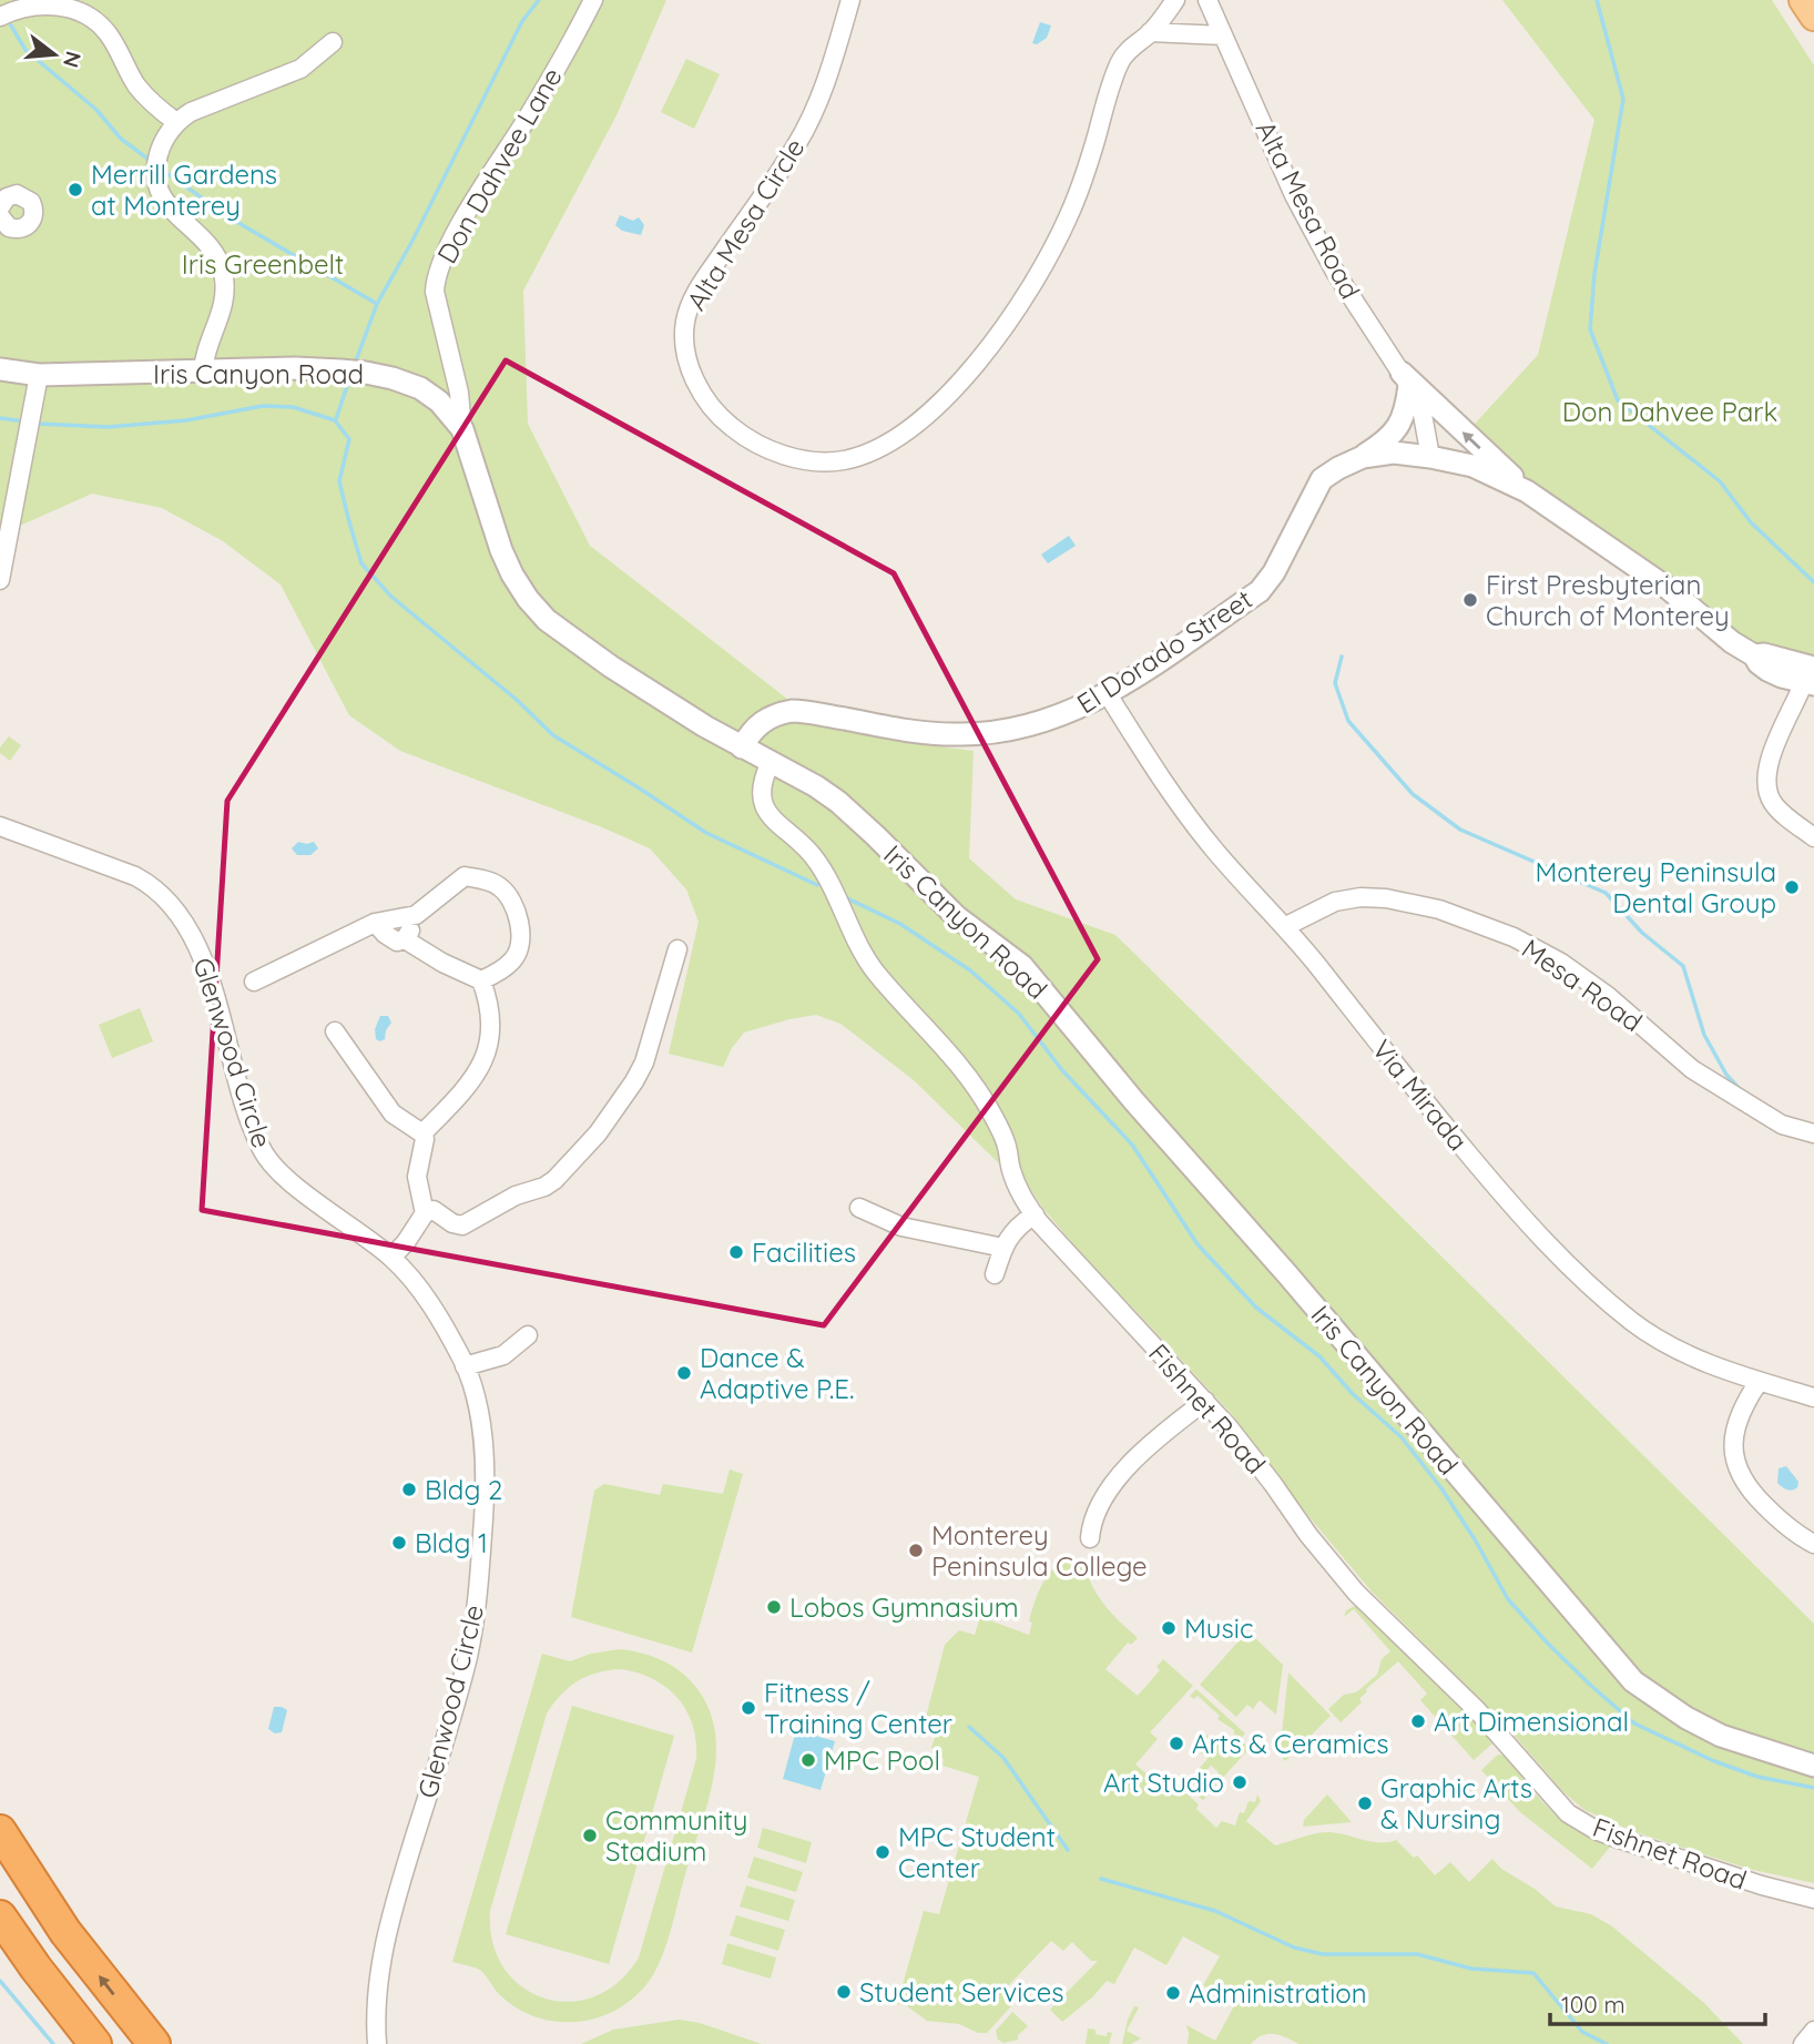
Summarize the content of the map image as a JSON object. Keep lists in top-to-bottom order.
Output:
{
  "streets": {
    "street": [
      "Don Dahvee Lane",
      "Alta Mesa Road",
      "Alta Mesa Circle",
      "Iris Canyon Road",
      "El Dorado Street",
      "Mesa Road",
      "Glenwood Circle",
      "Via Mirada",
      "Fishnet Road"
    ]
  },
  "crossings": [
    ["Don Dahvee Lane", "Iris Canyon Road"],
    ["Alta Mesa Road", "El Dorado Street"],
    ["Iris Canyon Road", "El Dorado Street"],
    ["Iris Canyon Road", "Fishnet Road"],
    ["El Dorado Street", "Via Mirada"],
    ["Mesa Road", "Via Mirada"]
  ],
  "parks": ["Iris Greenbelt", "Don Dahvee Park"],
  "places": [
    "Merrill Gardens at Monterey",
    "First Presbyterian Church of Monterey",
    "Monterey Peninsula Dental Group",
    "Facilities",
    "Dance & Adaptive P.E.",
    "Bldg 2",
    "Bldg 1",
    "Monterey Peninsula College",
    "Lobos Gymnasium",
    "Music",
    "Fitness / Training Center",
    "Art Dimensional",
    "Arts & Ceramics",
    "MPC Pool",
    "Art Studio",
    "Graphic Arts & Nursing",
    "Community Stadium",
    "MPC Student Center",
    "Student Services",
    "Administration"
  ],
  "scale_bar": "100 m",
  "north": "right"
}
